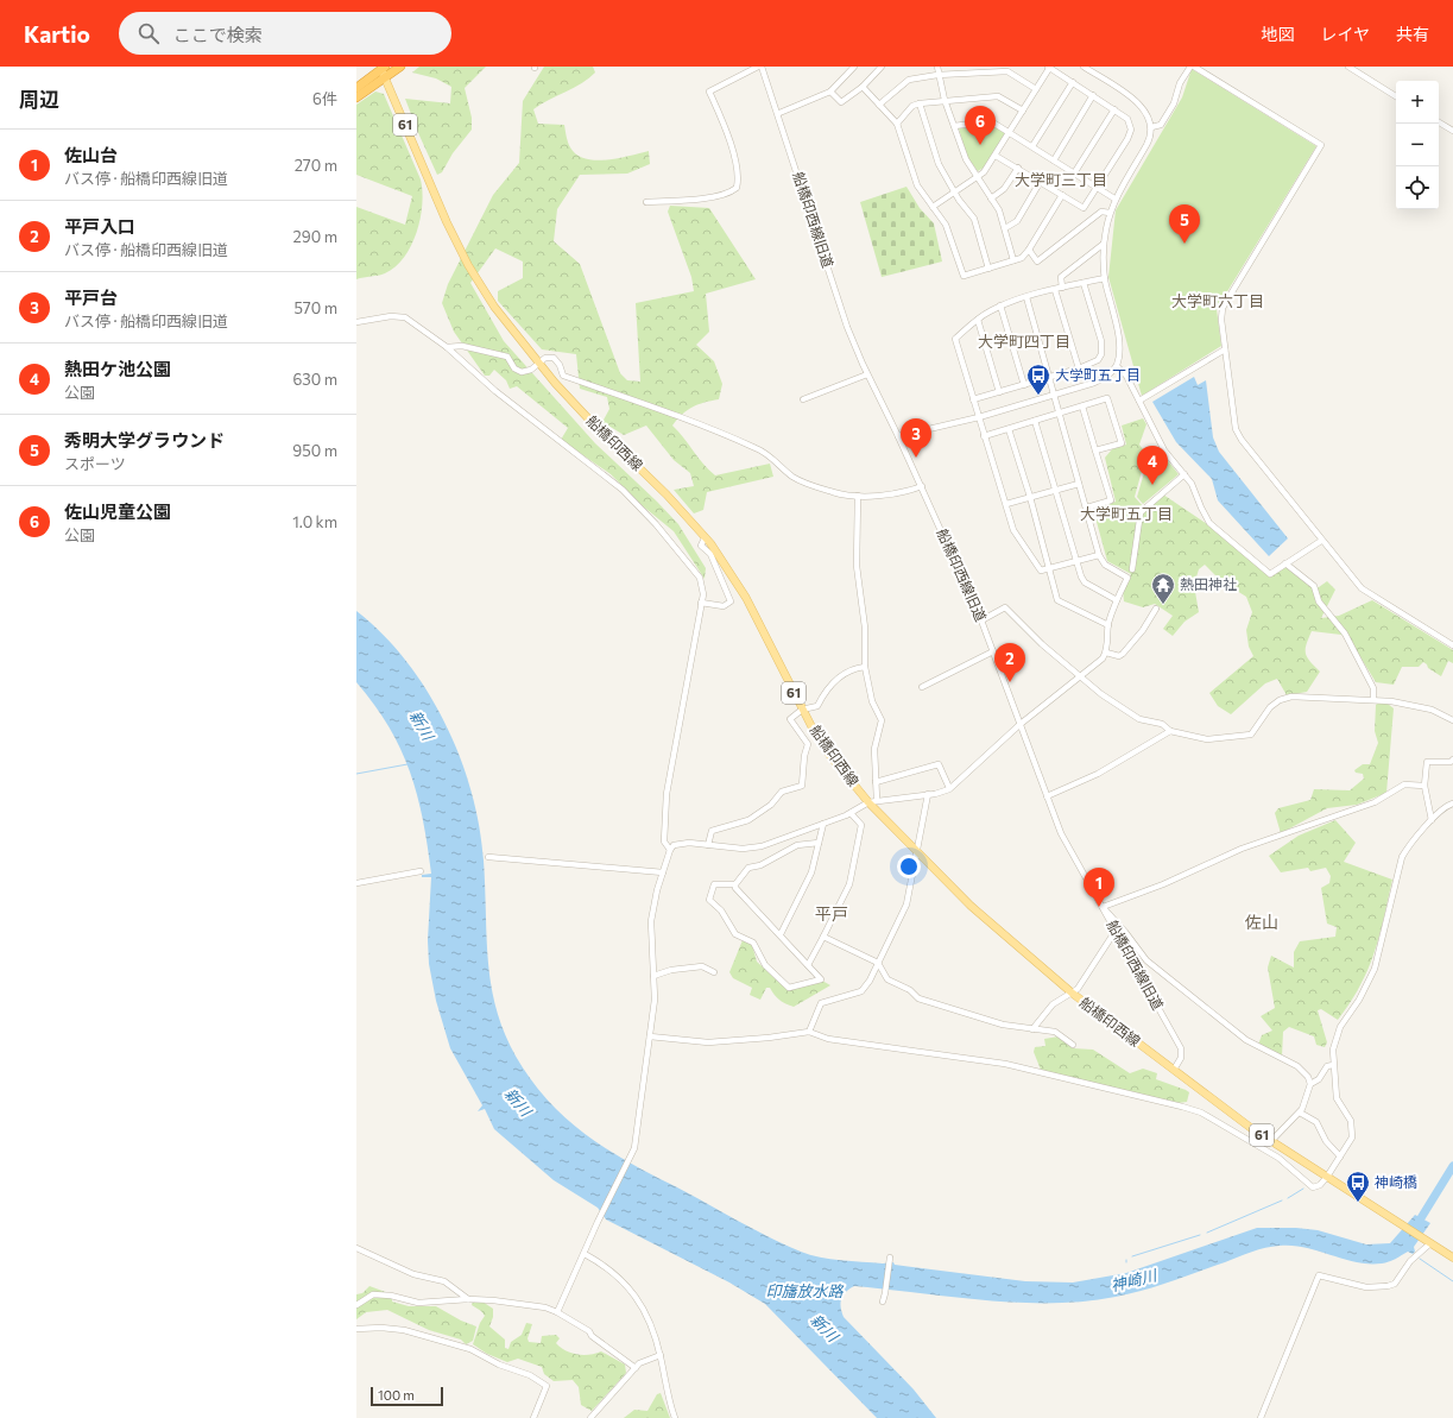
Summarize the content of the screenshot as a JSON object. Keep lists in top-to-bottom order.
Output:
{
  "streets": {
    "main road": ["61", "船橋印西線"],
    "street": ["船橋印西線旧道"]
  },
  "crossings": [
    ["船橋印西線旧道", "船橋印西線"]
  ],
  "districts": [
    "大学町三丁目",
    "大学町六丁目",
    "大学町四丁目",
    "大学町五丁目",
    "平戸",
    "佐山"
  ],
  "water": ["新川", "神崎川", "印旛放水路"],
  "places": {
    "bus stop": ["大学町五丁目", "神崎橋"],
    "temple": ["熱田神社"]
  },
  "scale_bar": "100 m",
  "page": {
    "header": "Kartio",
    "search": "ここで検索",
    "nav": ["地図", "レイヤ", "共有"],
    "heading": ["周辺", "6件"],
    "map_buttons": ["+", "−"],
    "pins": [
      "6",
      "5",
      "3",
      "4",
      "2",
      "1"
    ],
    "list": [
      {
        "mark": "1",
        "name": "佐山台",
        "note": "バス停 · 船橋印西線旧道",
        "value": "270 m"
      },
      {
        "mark": "2",
        "name": "平戸入口",
        "note": "バス停 · 船橋印西線旧道",
        "value": "290 m"
      },
      {
        "mark": "3",
        "name": "平戸台",
        "note": "バス停 · 船橋印西線旧道",
        "value": "570 m"
      },
      {
        "mark": "4",
        "name": "熱田ケ池公園",
        "note": "公園",
        "value": "630 m"
      },
      {
        "mark": "5",
        "name": "秀明大学グラウンド",
        "note": "スポーツ",
        "value": "950 m"
      },
      {
        "mark": "6",
        "name": "佐山児童公園",
        "note": "公園",
        "value": "1.0 km"
      }
    ],
    "scale": "100 m"
  }
}
